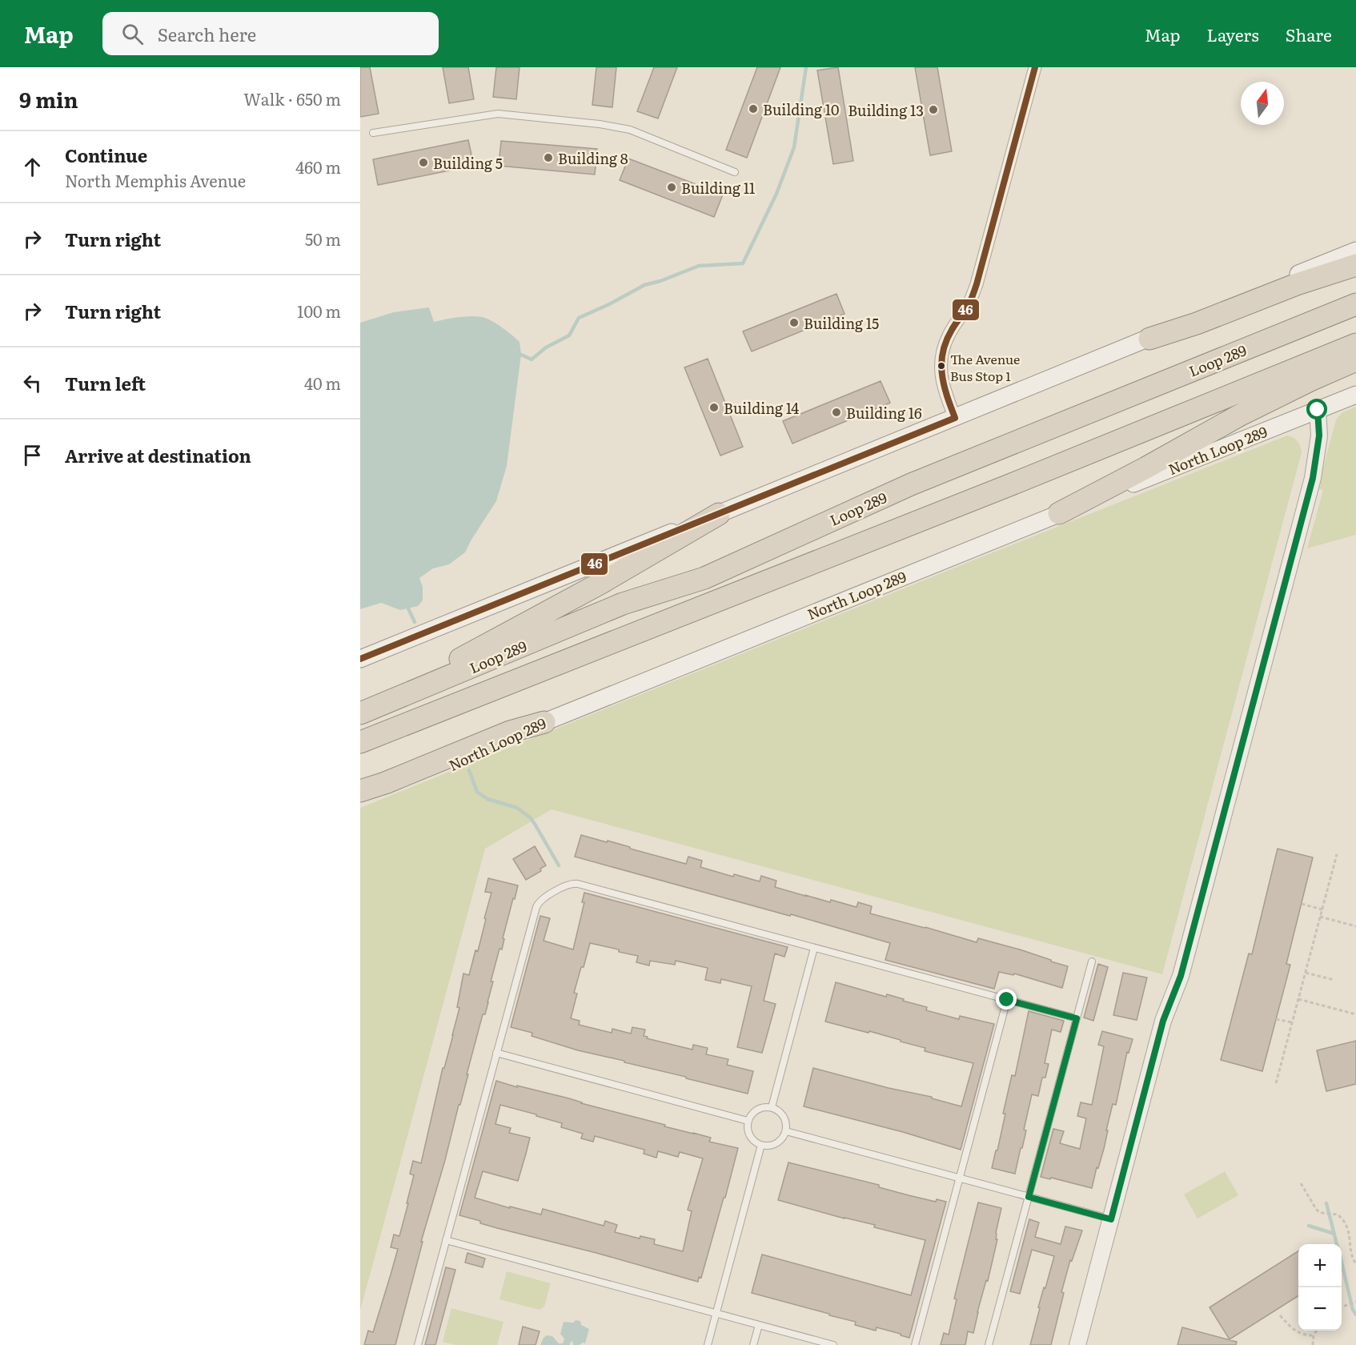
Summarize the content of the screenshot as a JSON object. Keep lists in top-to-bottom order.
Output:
{
  "streets": {
    "highway": ["Loop 289"],
    "main road": ["North Loop 289"]
  },
  "places": [
    "Building 10",
    "Building 13",
    "Building 8",
    "Building 5",
    "Building 11",
    "Building 15",
    "The Avenue Bus Stop 1",
    "Building 14",
    "Building 16"
  ],
  "lines": ["transit line 46"],
  "north": "top",
  "page": {
    "header": "Map",
    "search": "Search here",
    "nav": ["Map", "Layers", "Share"],
    "heading": ["9 min", "Walk · 650 m"],
    "list": [
      ["Continue", "North Memphis Avenue", "460 m"],
      ["Turn right", "50 m"],
      ["Turn right", "100 m"],
      ["Turn left", "40 m"],
      "Arrive at destination"
    ],
    "map_buttons": ["+", "−"]
  }
}
